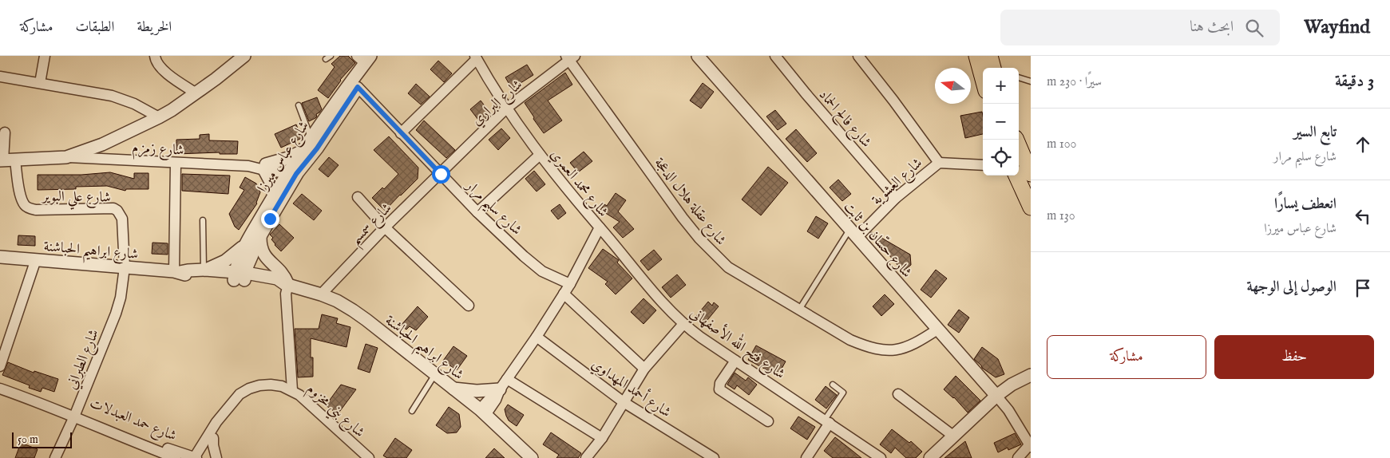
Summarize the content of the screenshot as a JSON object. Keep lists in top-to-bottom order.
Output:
{
  "streets": {
    "street": [
      "شارع البراري",
      "شارع فالح الحماد",
      "شارع زمزم",
      "شارع عباس ميرزا",
      "شارع العشوية",
      "شارع محمد العمري",
      "شارع علي البوير",
      "شارع عقلة هلال الدعجة",
      "شارع سليم مرار",
      "شارع سمسم",
      "شارع حسّان بن ثابت",
      "شارع ابراهيم الحباشنة",
      "شارع فتح الله الأصفهاني",
      "شارع الطبراني",
      "شارع أحمد المهداوي",
      "شارع بني مخزوم",
      "شارع حمد العبدلات"
    ]
  },
  "crossings": [
    ["شارع البراري", "شارع محمد العمري"],
    ["شارع البراري", "شارع عقلة هلال الدعجة"],
    ["شارع البراري", "شارع سليم مرار"],
    ["شارع البراري", "شارع سمسم"],
    ["شارع فالح الحماد", "شارع العشوية"],
    ["شارع زمزم", "شارع عباس ميرزا"],
    ["شارع عباس ميرزا", "شارع سليم مرار"],
    ["شارع عباس ميرزا", "شارع ابراهيم الحباشنة"],
    ["شارع العشوية", "شارع حسّان بن ثابت"],
    ["شارع محمد العمري", "شارع سليم مرار"],
    ["شارع محمد العمري", "شارع ابراهيم الحباشنة"],
    ["شارع محمد العمري", "شارع فتح الله الأصفهاني"],
    ["شارع محمد العمري", "شارع أحمد المهداوي"],
    ["شارع علي البوير", "شارع ابراهيم الحباشنة"],
    ["شارع علي البوير", "شارع الطبراني"],
    ["شارع عقلة هلال الدعجة", "شارع حسّان بن ثابت"],
    ["شارع سليم مرار", "شارع سمسم"],
    ["شارع سمسم", "شارع ابراهيم الحباشنة"],
    ["شارع ابراهيم الحباشنة", "شارع الطبراني"],
    ["شارع الطبراني", "شارع حمد العبدلات"],
    ["شارع بني مخزوم", "شارع حمد العبدلات"]
  ],
  "scale_bar": "50 m",
  "north": "left",
  "page": {
    "header": "Wayfind",
    "search": "ابحث هنا",
    "nav": ["الخريطة", "الطبقات", "مشاركة"],
    "heading": ["3 دقيقة", "سيرًا · 230 m"],
    "map_buttons": ["+", "−"],
    "list": [
      ["تابع السير", "شارع سليم مرار", "100 m"],
      ["انعطف يسارًا", "شارع عباس ميرزا", "130 m"],
      "الوصول إلى الوجهة"
    ],
    "buttons": ["حفظ", "مشاركة"],
    "scale": "50 m"
  }
}
